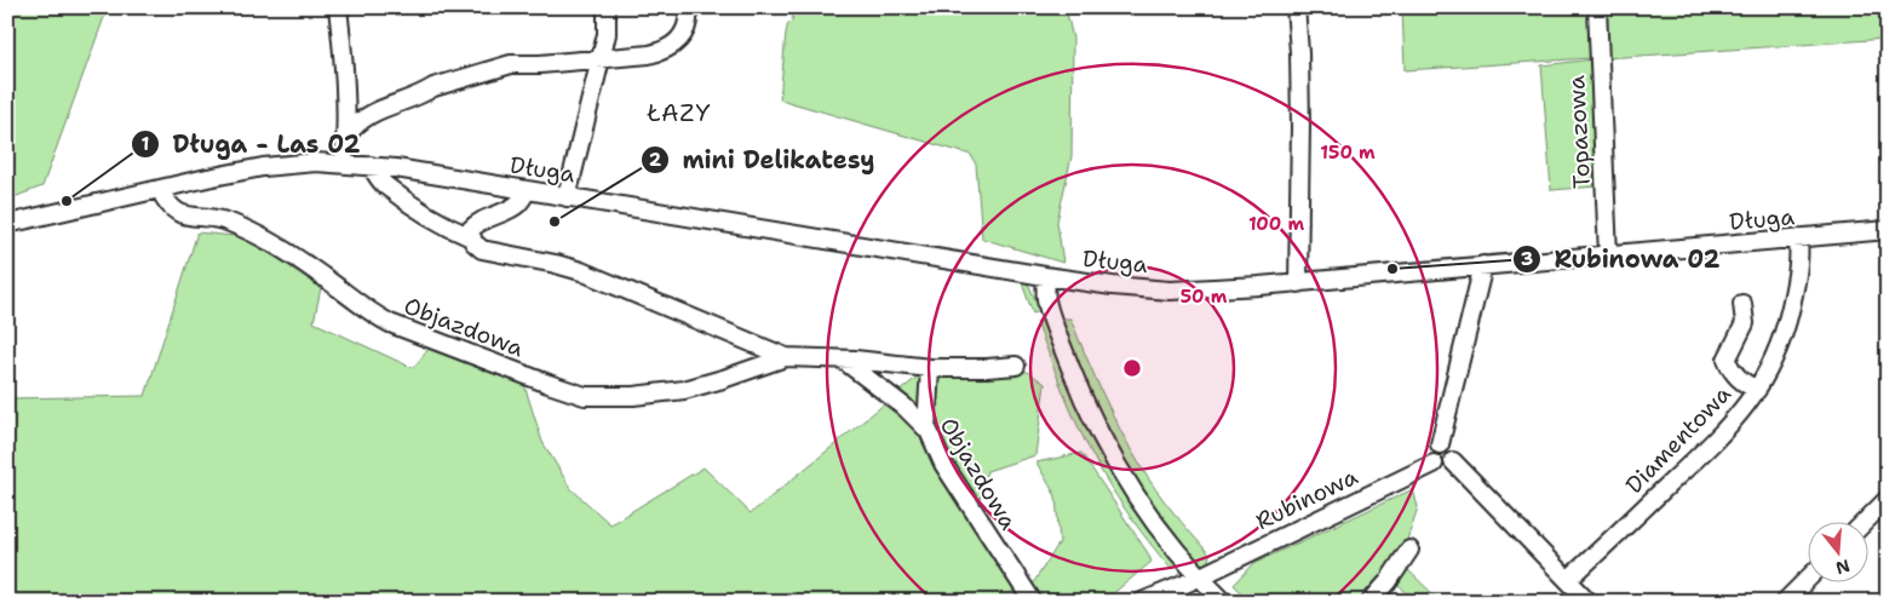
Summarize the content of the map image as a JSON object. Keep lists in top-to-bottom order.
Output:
{
  "streets": {
    "street": [
      "Topazowa",
      "Długa",
      "Objazdowa",
      "Diamentowa",
      "Rubinowa"
    ]
  },
  "crossings": [
    ["Topazowa", "Długa"],
    ["Długa", "Objazdowa"],
    ["Długa", "Diamentowa"]
  ],
  "districts": ["ŁAZY"],
  "places": ["Długa - Las 02", "mini Delikatesy", "Rubinowa 02"],
  "north": "bottom",
  "rings": ["150 m", "100 m", "50 m"]
}
